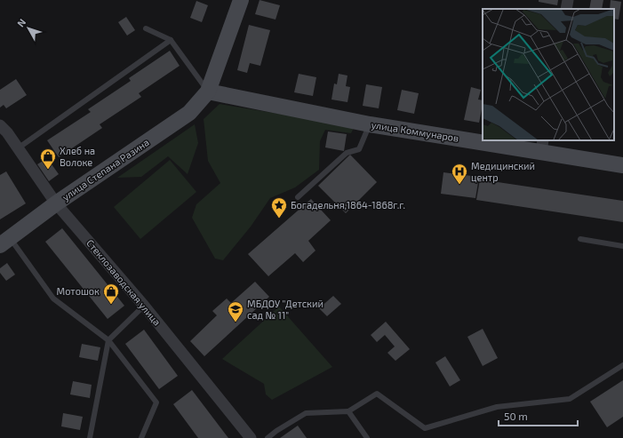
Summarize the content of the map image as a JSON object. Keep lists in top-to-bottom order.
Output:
{
  "streets": {
    "street": ["улица Коммунаров", "улица Степана Разина", "Стеклозаводская улица"]
  },
  "crossings": [
    ["улица Коммунаров", "улица Степана Разина"],
    ["улица Степана Разина", "Стеклозаводская улица"]
  ],
  "places": {
    "shop": ["Хлеб на Волоке", "Мотошок"],
    "hospital": ["Медицинский центр"],
    "place": ["Богадельня,1864-1868г.г."],
    "school or university": ["МБДОУ \"Детский сад № 11\""]
  },
  "scale_bar": "50 m",
  "north": "top left"
}
